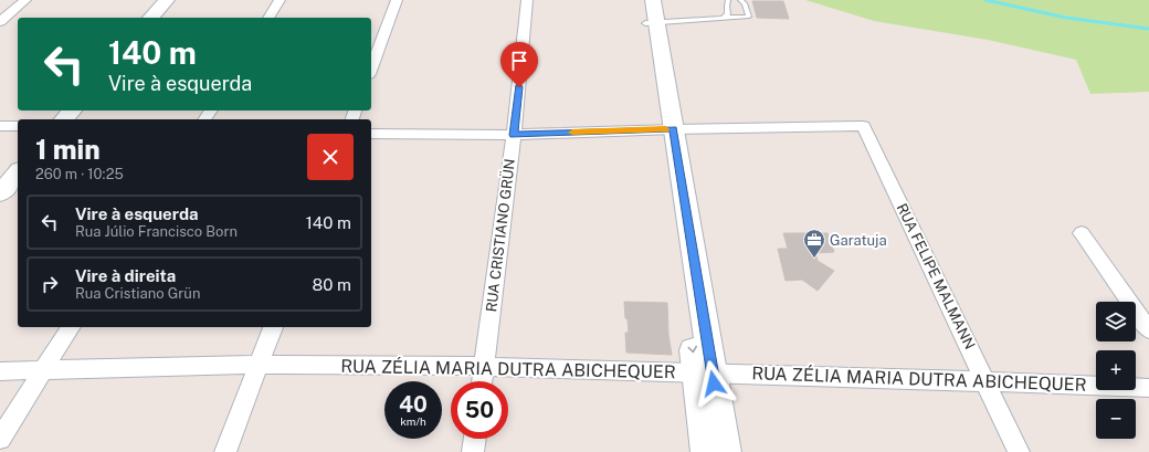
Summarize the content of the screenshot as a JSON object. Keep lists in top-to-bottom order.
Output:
{
  "streets": {
    "street": ["RUA CRISTIANO GRÜN", "RUA FELIPE MALMANN", "RUA ZÉLIA MARIA DUTRA ABICHEQUER"]
  },
  "crossings": [
    ["RUA CRISTIANO GRÜN", "RUA ZÉLIA MARIA DUTRA ABICHEQUER"],
    ["RUA FELIPE MALMANN", "RUA ZÉLIA MARIA DUTRA ABICHEQUER"]
  ],
  "places": {
    "office": ["Garatuja"]
  },
  "page": {
    "turn": ["140 m", "Vire à esquerda"],
    "heading": ["1 min", "260 m · 10:25"],
    "list": [
      {
        "name": "Vire à esquerda",
        "note": "Rua Júlio Francisco Born",
        "value": "140 m"
      },
      {
        "name": "Vire à direita",
        "note": "Rua Cristiano Grün",
        "value": "80 m"
      }
    ],
    "map_buttons": ["+", "−"],
    "speed": "40 km/h",
    "limit": "50"
  }
}
